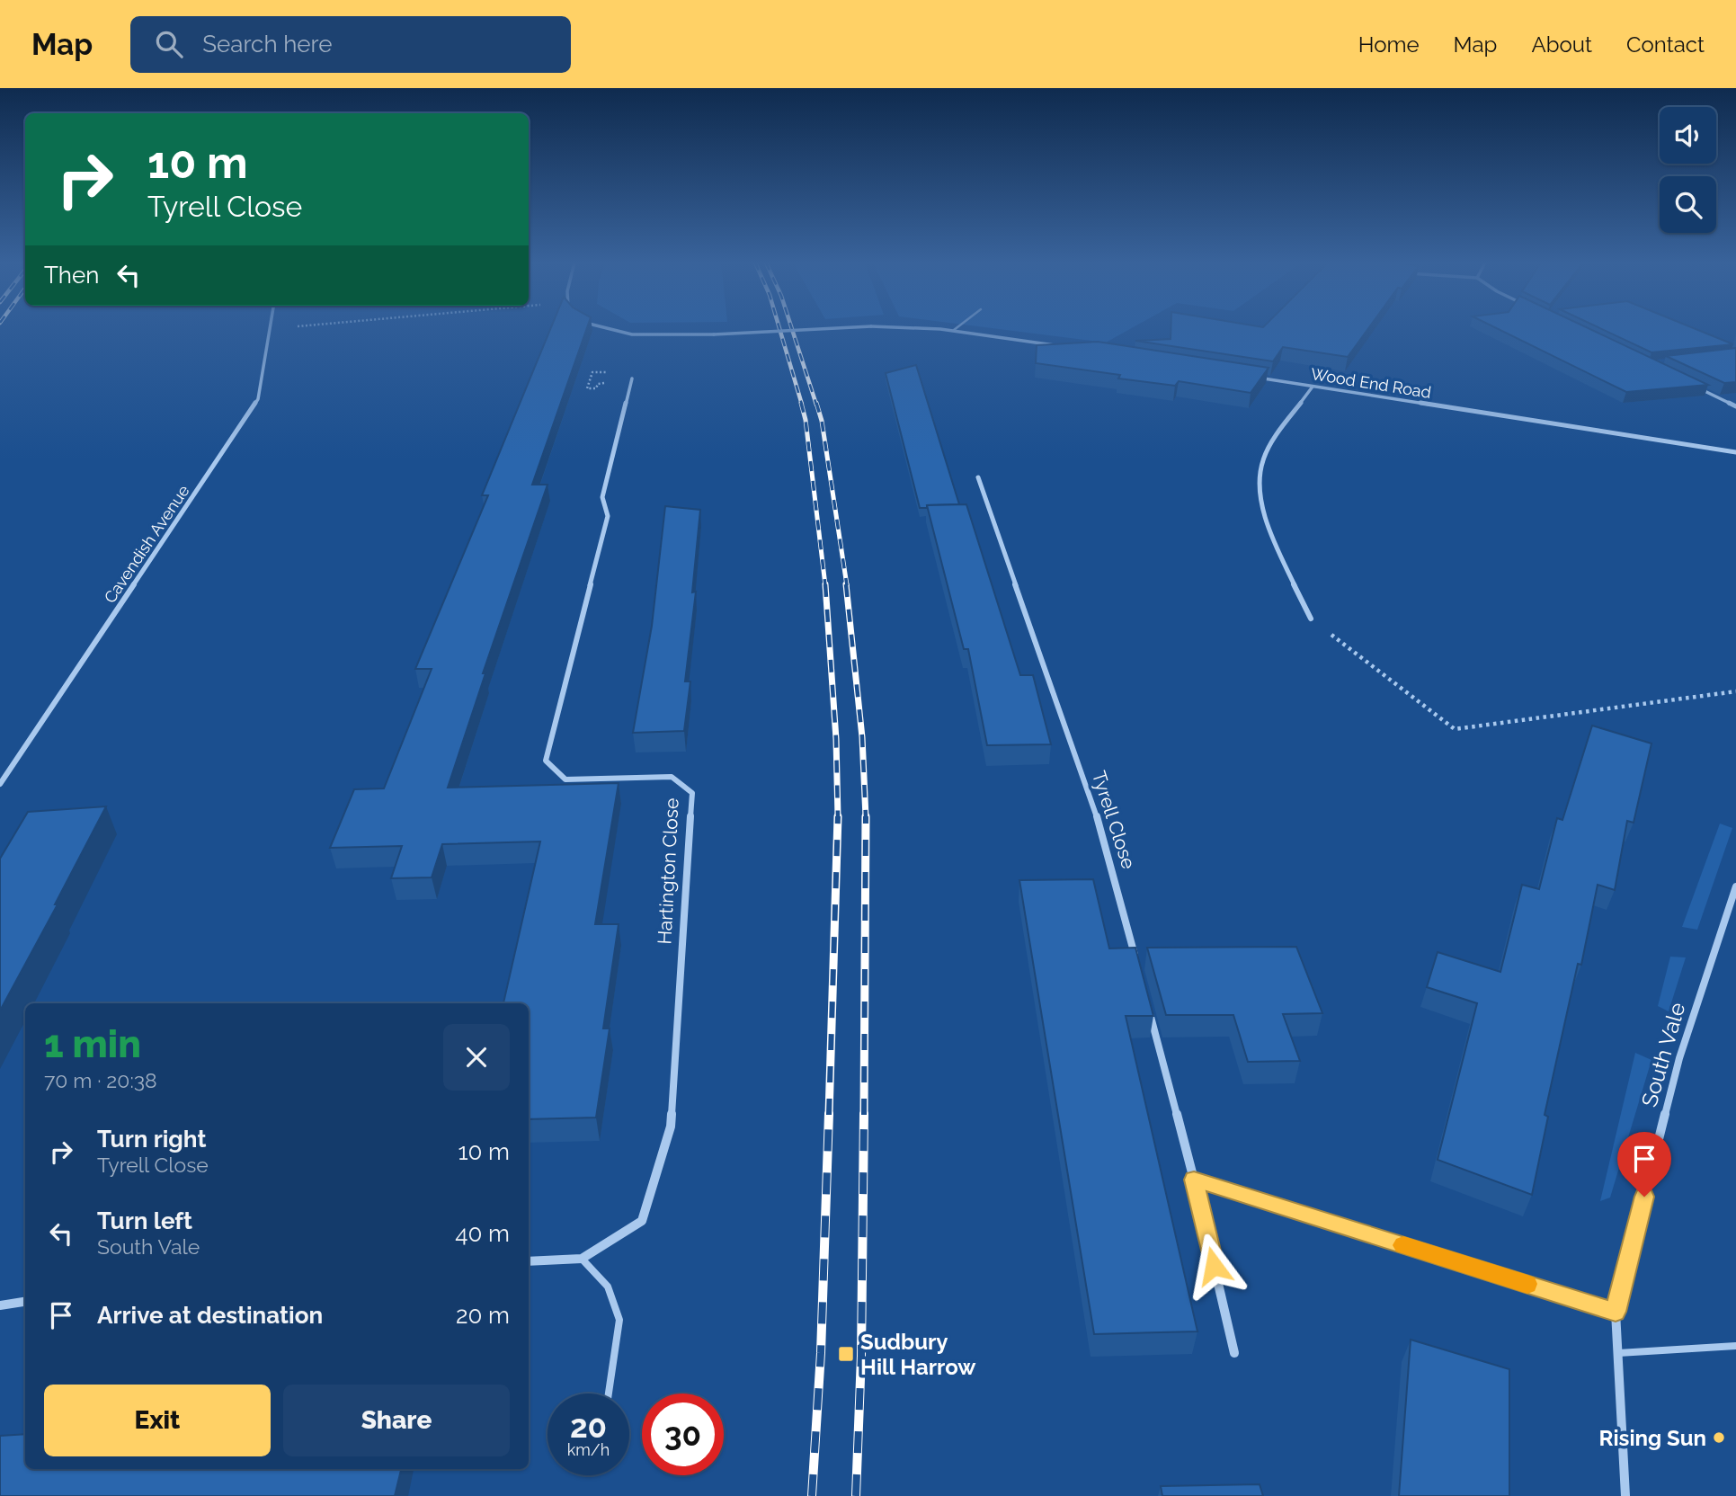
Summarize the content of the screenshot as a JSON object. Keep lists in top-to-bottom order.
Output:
{
  "streets": {
    "street": [
      "Wood End Road",
      "Cavendish Avenue",
      "Tyrell Close",
      "Hartington Close",
      "South Vale"
    ]
  },
  "places": {
    "transit": ["Sudbury Hill Harrow"],
    "other": ["Rising Sun"]
  },
  "page": {
    "header": "Map",
    "search": "Search here",
    "nav": [
      "Home",
      "Map",
      "About",
      "Contact"
    ],
    "turn": ["10 m", "Tyrell Close"],
    "then": "Then",
    "heading": ["1 min", "70 m · 20:38"],
    "list": [
      {
        "name": "Turn right",
        "note": "Tyrell Close",
        "value": "10 m"
      },
      {
        "name": "Turn left",
        "note": "South Vale",
        "value": "40 m"
      },
      {
        "name": "Arrive at destination",
        "value": "20 m"
      }
    ],
    "buttons": ["Exit", "Share"],
    "speed": "20 km/h",
    "limit": "30"
  }
}
